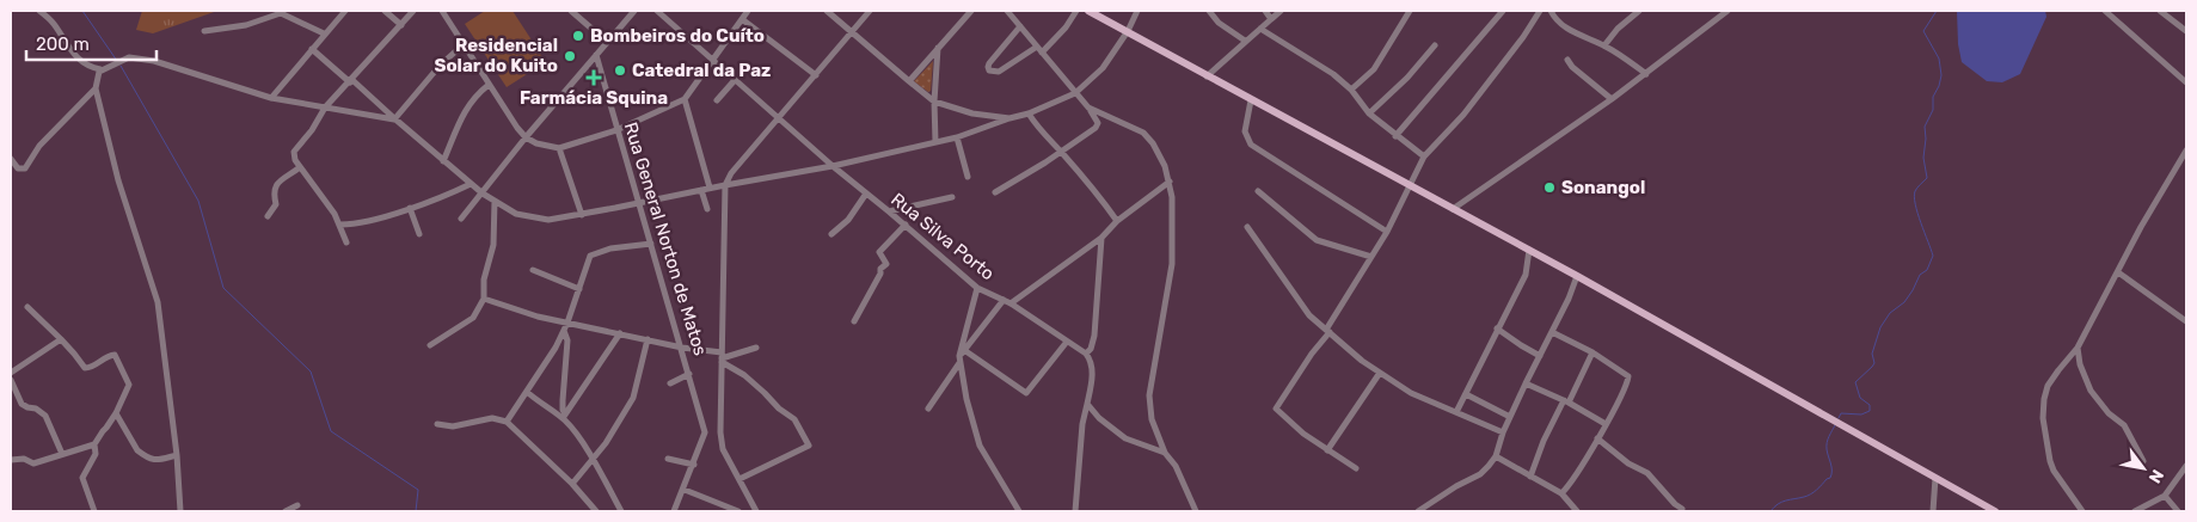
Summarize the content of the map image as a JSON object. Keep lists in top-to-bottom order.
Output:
{
  "streets": {
    "street": ["Rua Silva Porto", "Rua General Norton de Matos"]
  },
  "places": {
    "other": [
      "Bombeiros do Cuíto",
      "Residencial Solar do Kuito",
      "Catedral da Paz",
      "Sonangol"
    ],
    "health": ["Farmácia Squina"]
  },
  "scale_bar": "200 m",
  "north": "bottom right"
}
